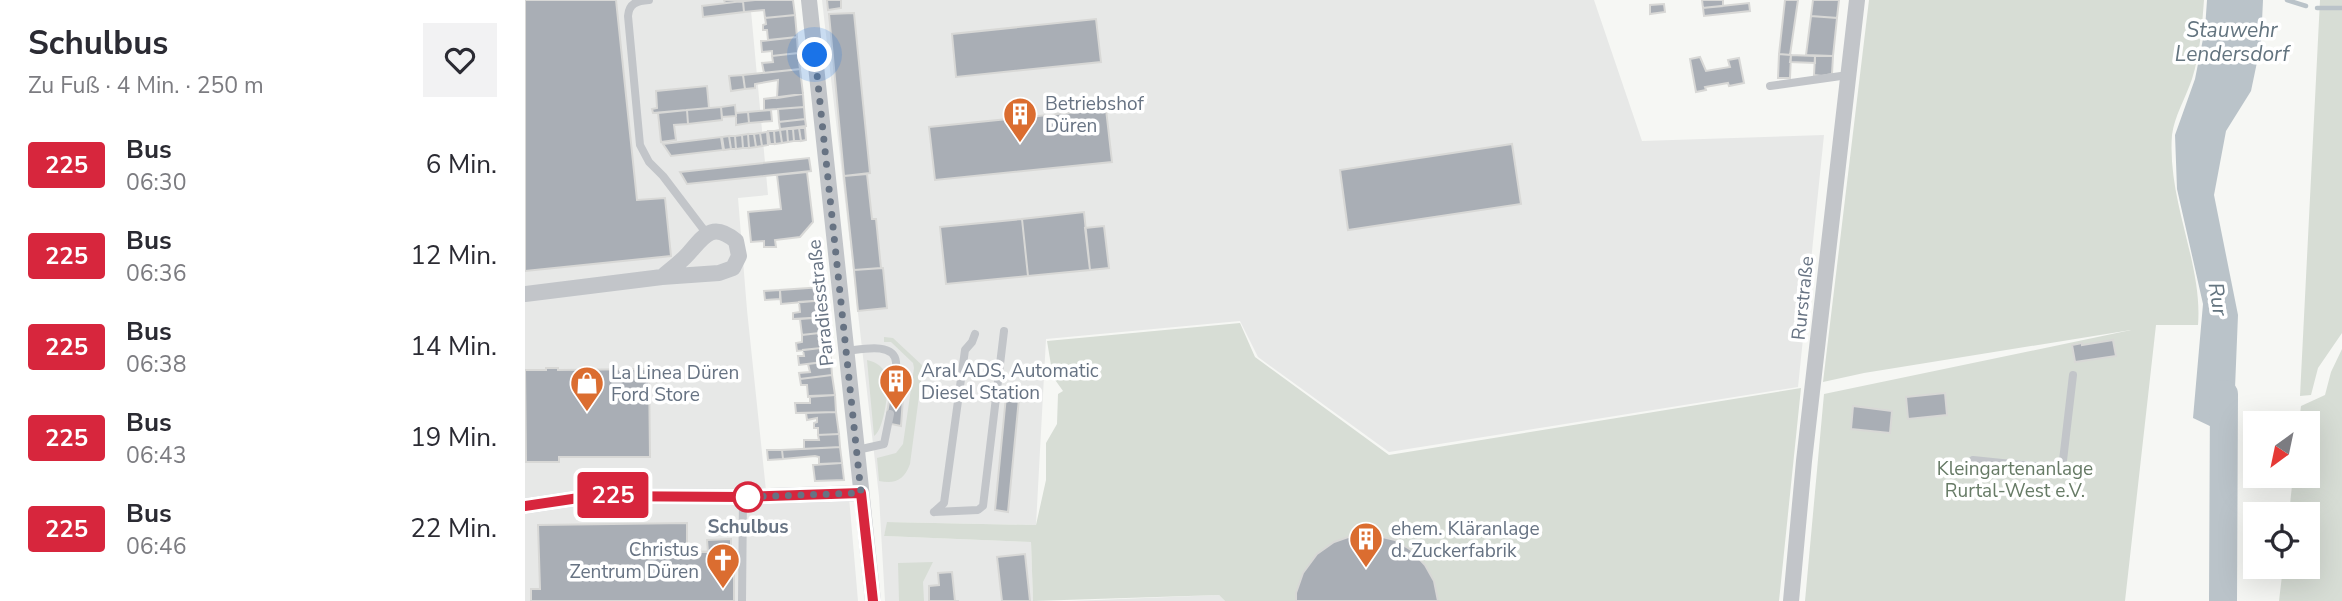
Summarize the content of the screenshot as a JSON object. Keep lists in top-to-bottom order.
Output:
{
  "streets": {
    "street": ["Rurstraße", "Paradiesstraße"]
  },
  "water": ["Stauwehr Lendersdorf", "Rur"],
  "parks": ["Kleingartenanlage Rurtal-West e.V."],
  "places": {
    "building": ["Betriebshof Düren", "Aral ADS, Automatic Diesel Station", "ehem. Kläranlage d. Zuckerfabrik"],
    "shop": ["La Linea Düren Ford Store"],
    "other": ["Schulbus"],
    "church": ["Christus Zentrum Düren"]
  },
  "lines": ["bus line 225"],
  "north": "bottom left",
  "page": {
    "heading": ["Schulbus", "Zu Fuß · 4 Min. · 250 m"],
    "on_map": "225",
    "list": [
      {
        "mark": "225",
        "name": "Bus",
        "note": "06:30",
        "value": "6 Min."
      },
      {
        "mark": "225",
        "name": "Bus",
        "note": "06:36",
        "value": "12 Min."
      },
      {
        "mark": "225",
        "name": "Bus",
        "note": "06:38",
        "value": "14 Min."
      },
      {
        "mark": "225",
        "name": "Bus",
        "note": "06:43",
        "value": "19 Min."
      },
      {
        "mark": "225",
        "name": "Bus",
        "note": "06:46",
        "value": "22 Min."
      }
    ]
  }
}
